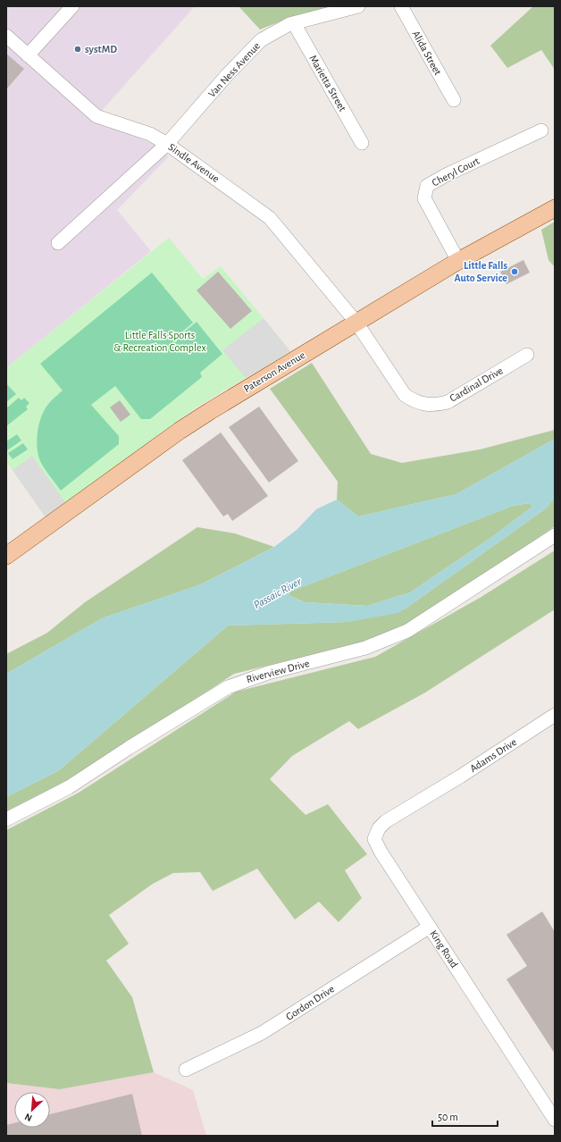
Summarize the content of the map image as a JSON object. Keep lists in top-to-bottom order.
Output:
{
  "streets": {
    "main road": ["Paterson Avenue"],
    "street": [
      "Alida Street",
      "Van Ness Avenue",
      "Marietta Street",
      "Sindle Avenue",
      "Cheryl Court",
      "Cardinal Drive",
      "Riverview Drive",
      "Adams Drive",
      "King Road",
      "Gordon Drive"
    ]
  },
  "crossings": [
    ["Van Ness Avenue", "Marietta Street"],
    ["Van Ness Avenue", "Sindle Avenue"],
    ["Sindle Avenue", "Paterson Avenue"],
    ["Sindle Avenue", "Cardinal Drive"],
    ["Cheryl Court", "Paterson Avenue"],
    ["Paterson Avenue", "Cardinal Drive"],
    ["Adams Drive", "King Road"],
    ["King Road", "Gordon Drive"]
  ],
  "water": ["Passaic River"],
  "parks": ["Little Falls Sports & Recreation Complex"],
  "places": ["systMD", "Little Falls Auto Service"],
  "scale_bar": "50 m",
  "north": "bottom left"
}
